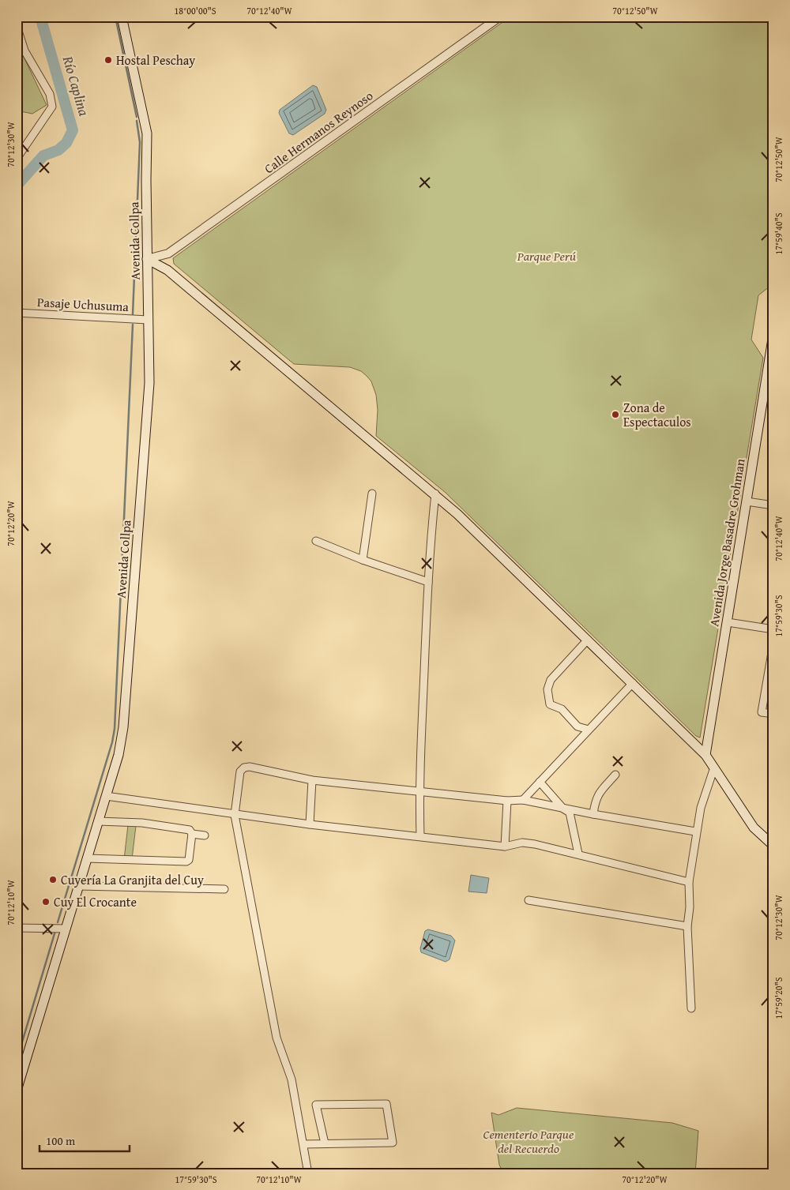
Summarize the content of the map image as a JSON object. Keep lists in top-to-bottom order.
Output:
{
  "streets": {
    "main road": ["Avenida Collpa", "Avenida Jorge Basadre Grohman"],
    "street": ["Calle Hermanos Reynoso", "Pasaje Uchusuma"]
  },
  "crossings": [
    ["Calle Hermanos Reynoso", "Avenida Collpa"],
    ["Avenida Collpa", "Pasaje Uchusuma"]
  ],
  "water": ["Río Caplina"],
  "parks": ["Parque Perú", "Cementerio Parque del Recuerdo"],
  "places": [
    "Hostal Peschay",
    "Zona de Espectaculos",
    "Cuyería La Granjita del Cuy",
    "Cuy El Crocante"
  ],
  "scale_bar": "100 m",
  "coordinates": [
    "18°00'00\"S",
    "70°12'40\"W",
    "70°12'50\"W",
    "70°12'30\"W",
    "17°59'40\"S",
    "70°12'20\"W",
    "17°59'30\"S",
    "70°12'10\"W",
    "17°59'20\"S"
  ]
}
